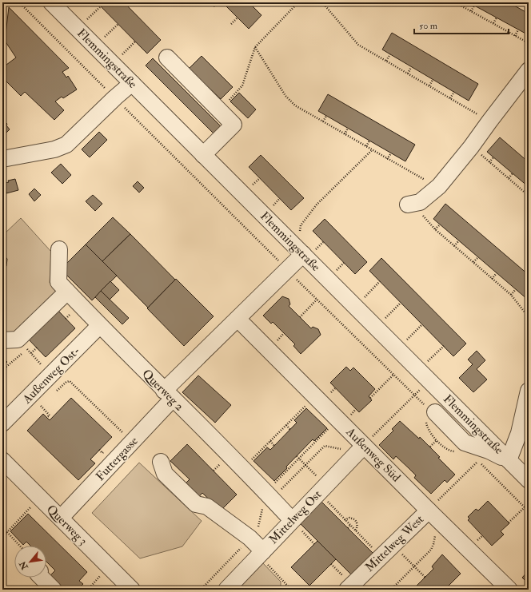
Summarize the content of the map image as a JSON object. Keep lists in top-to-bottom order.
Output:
{
  "streets": {
    "street": [
      "Flemmingstraße",
      "Außenweg Ost-",
      "Querweg 2",
      "Außenweg Süd",
      "Futtergasse",
      "Mittelweg Ost",
      "Querweg 3",
      "Mittelweg West"
    ]
  },
  "crossings": [
    ["Flemmingstraße", "Futtergasse"],
    ["Außenweg Ost-", "Querweg 2"],
    ["Querweg 2", "Futtergasse"],
    ["Querweg 2", "Mittelweg Ost"],
    ["Außenweg Süd", "Futtergasse"],
    ["Außenweg Süd", "Mittelweg Ost"],
    ["Außenweg Süd", "Mittelweg West"],
    ["Futtergasse", "Querweg 3"]
  ],
  "scale_bar": "50 m",
  "north": "bottom left"
}
